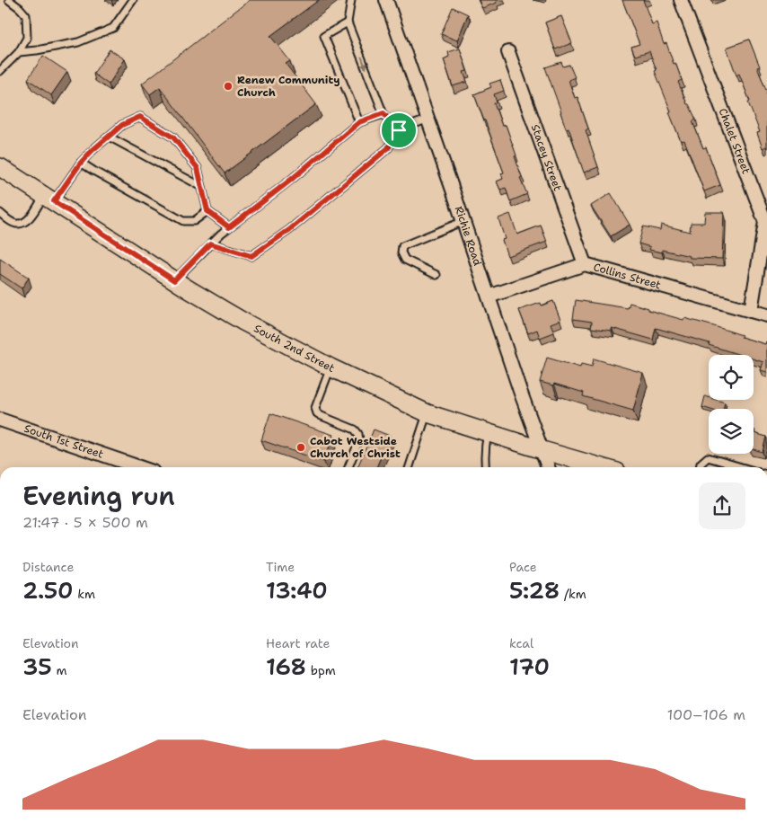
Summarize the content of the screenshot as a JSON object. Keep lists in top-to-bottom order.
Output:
{
  "streets": {
    "main road": ["South 2nd Street"],
    "street": [
      "Chalet Street",
      "Stacey Street",
      "Richie Road",
      "Collins Street",
      "South 1st Street"
    ]
  },
  "crossings": [
    ["Chalet Street", "Collins Street"],
    ["Stacey Street", "Collins Street"],
    ["Richie Road", "Collins Street"],
    ["Richie Road", "South 2nd Street"]
  ],
  "places": ["Renew Community Church", "Cabot Westside Church of Christ"],
  "page": {
    "heading": ["Evening run", "21:47 · 5 × 500 m"],
    "stats": [
      ["Distance", "2.50 km"],
      ["Time", "13:40"],
      ["Pace", "5:28 /km"],
      ["Elevation", "35 m"],
      ["Heart rate", "168 bpm"],
      ["kcal", "170"]
    ],
    "chart": ["Elevation", "100–106 m"]
  }
}
